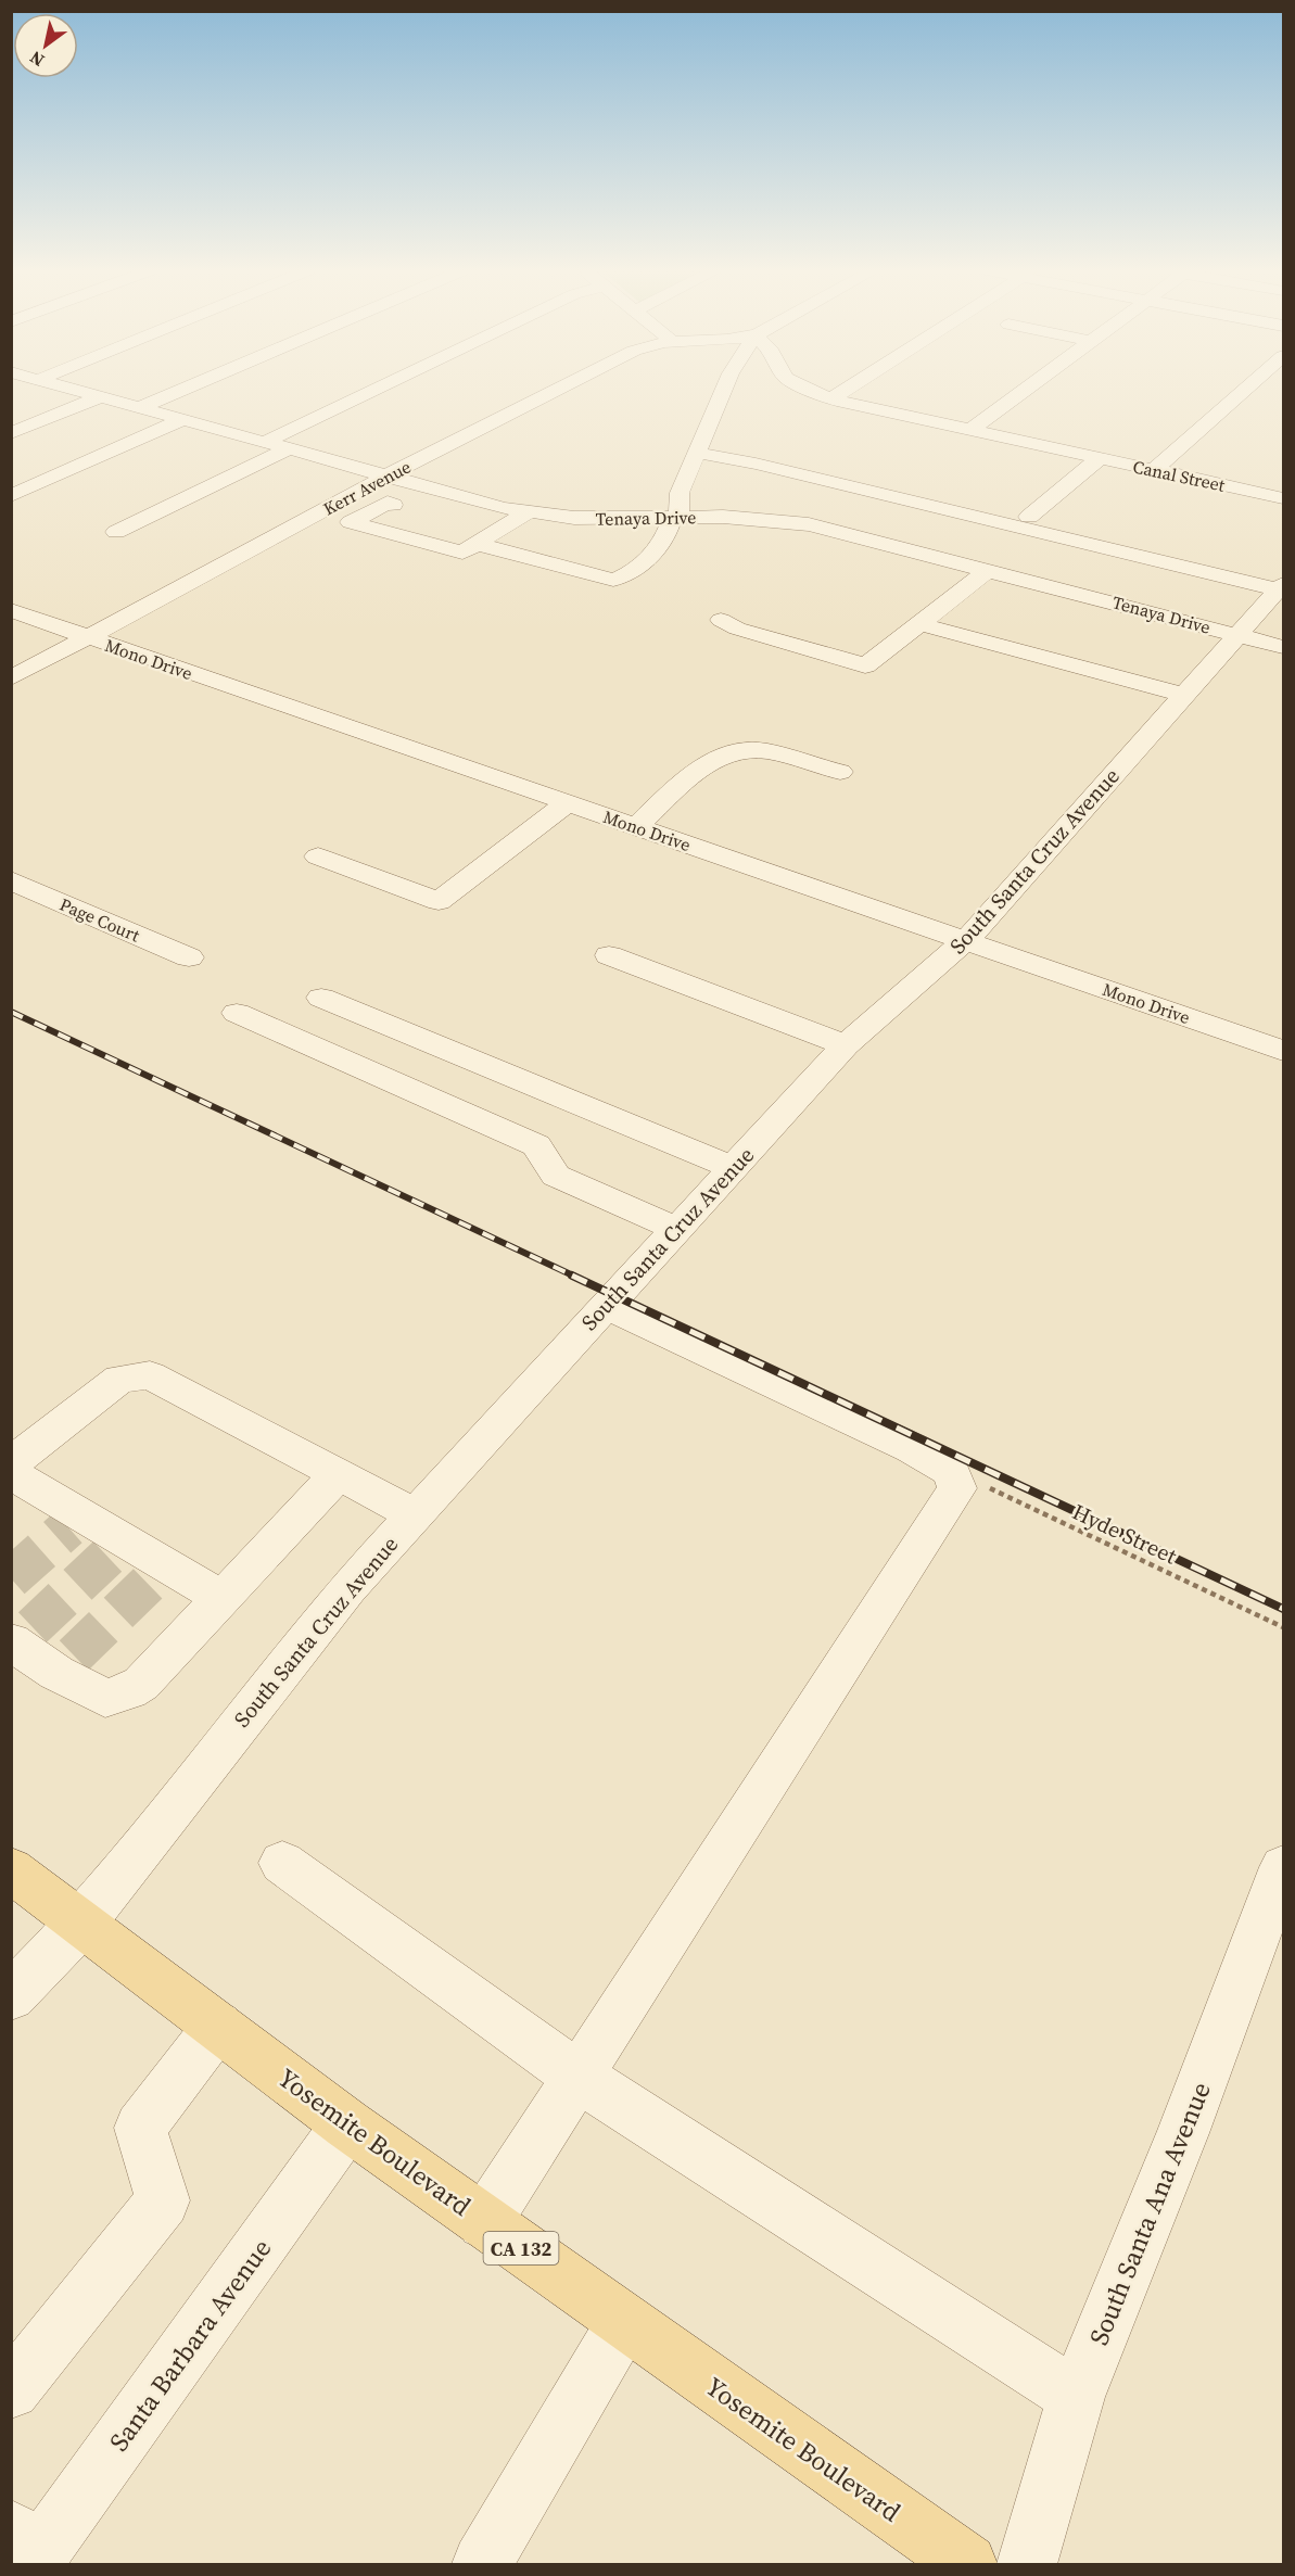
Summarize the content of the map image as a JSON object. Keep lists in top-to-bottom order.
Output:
{
  "streets": {
    "main road": ["Yosemite Boulevard", "CA 132"],
    "street": [
      "Canal Street",
      "Kerr Avenue",
      "Tenaya Drive",
      "Mono Drive",
      "South Santa Cruz Avenue",
      "Page Court",
      "South Santa Ana Avenue",
      "Santa Barbara Avenue"
    ],
    "path": ["Hyde Street"]
  },
  "crossings": [
    ["Kerr Avenue", "Tenaya Drive"],
    ["Kerr Avenue", "Mono Drive"],
    ["Tenaya Drive", "South Santa Cruz Avenue"],
    ["Mono Drive", "South Santa Cruz Avenue"],
    ["South Santa Cruz Avenue", "Yosemite Boulevard"],
    ["Yosemite Boulevard", "Santa Barbara Avenue"]
  ],
  "north": "bottom left"
}
